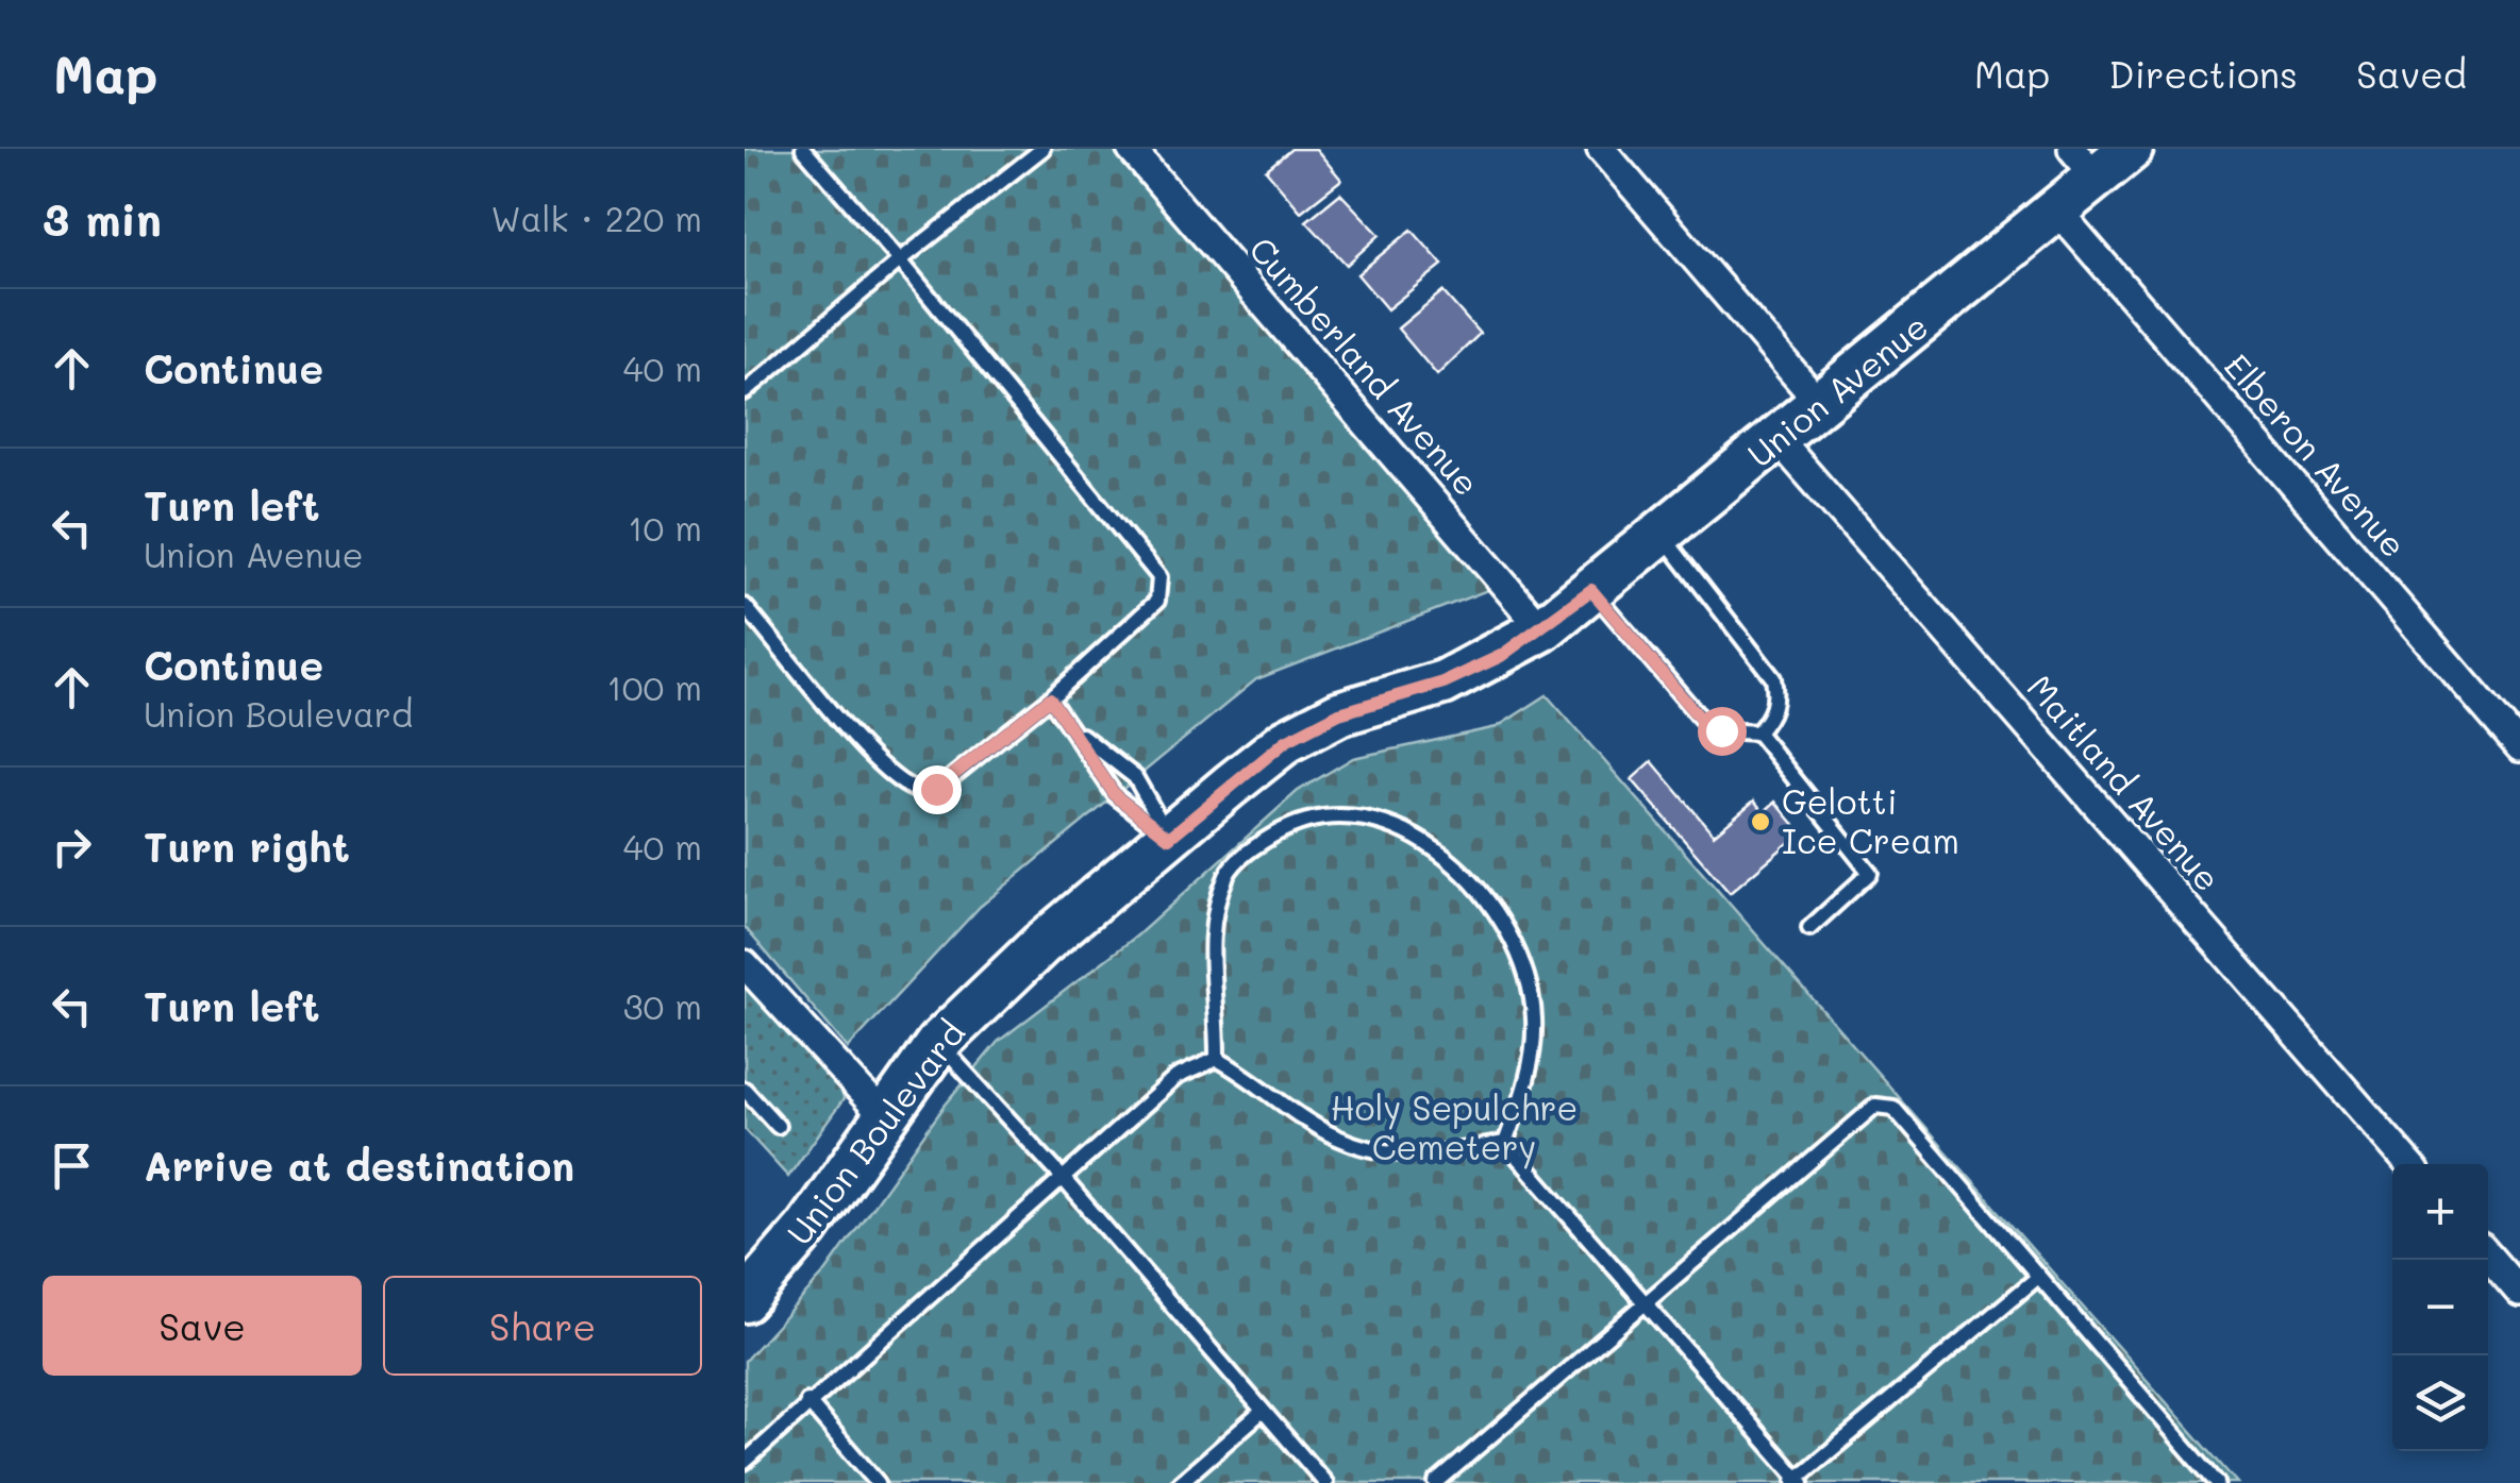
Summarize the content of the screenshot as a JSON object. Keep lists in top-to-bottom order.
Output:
{
  "streets": {
    "main road": ["Union Avenue", "Union Boulevard"],
    "street": ["Cumberland Avenue", "Elberon Avenue", "Maitland Avenue"]
  },
  "crossings": [
    ["Cumberland Avenue", "Union Avenue"],
    ["Cumberland Avenue", "Union Boulevard"],
    ["Union Avenue", "Elberon Avenue"],
    ["Union Avenue", "Maitland Avenue"],
    ["Union Avenue", "Union Boulevard"]
  ],
  "parks": ["Holy Sepulchre Cemetery"],
  "places": ["Gelotti Ice Cream"],
  "page": {
    "header": "Map",
    "nav": ["Map", "Directions", "Saved"],
    "heading": ["3 min", "Walk · 220 m"],
    "list": [
      ["Continue", "40 m"],
      ["Turn left", "Union Avenue", "10 m"],
      ["Continue", "Union Boulevard", "100 m"],
      ["Turn right", "40 m"],
      ["Turn left", "30 m"],
      "Arrive at destination"
    ],
    "map_buttons": ["+", "−"],
    "buttons": ["Save", "Share"]
  }
}
